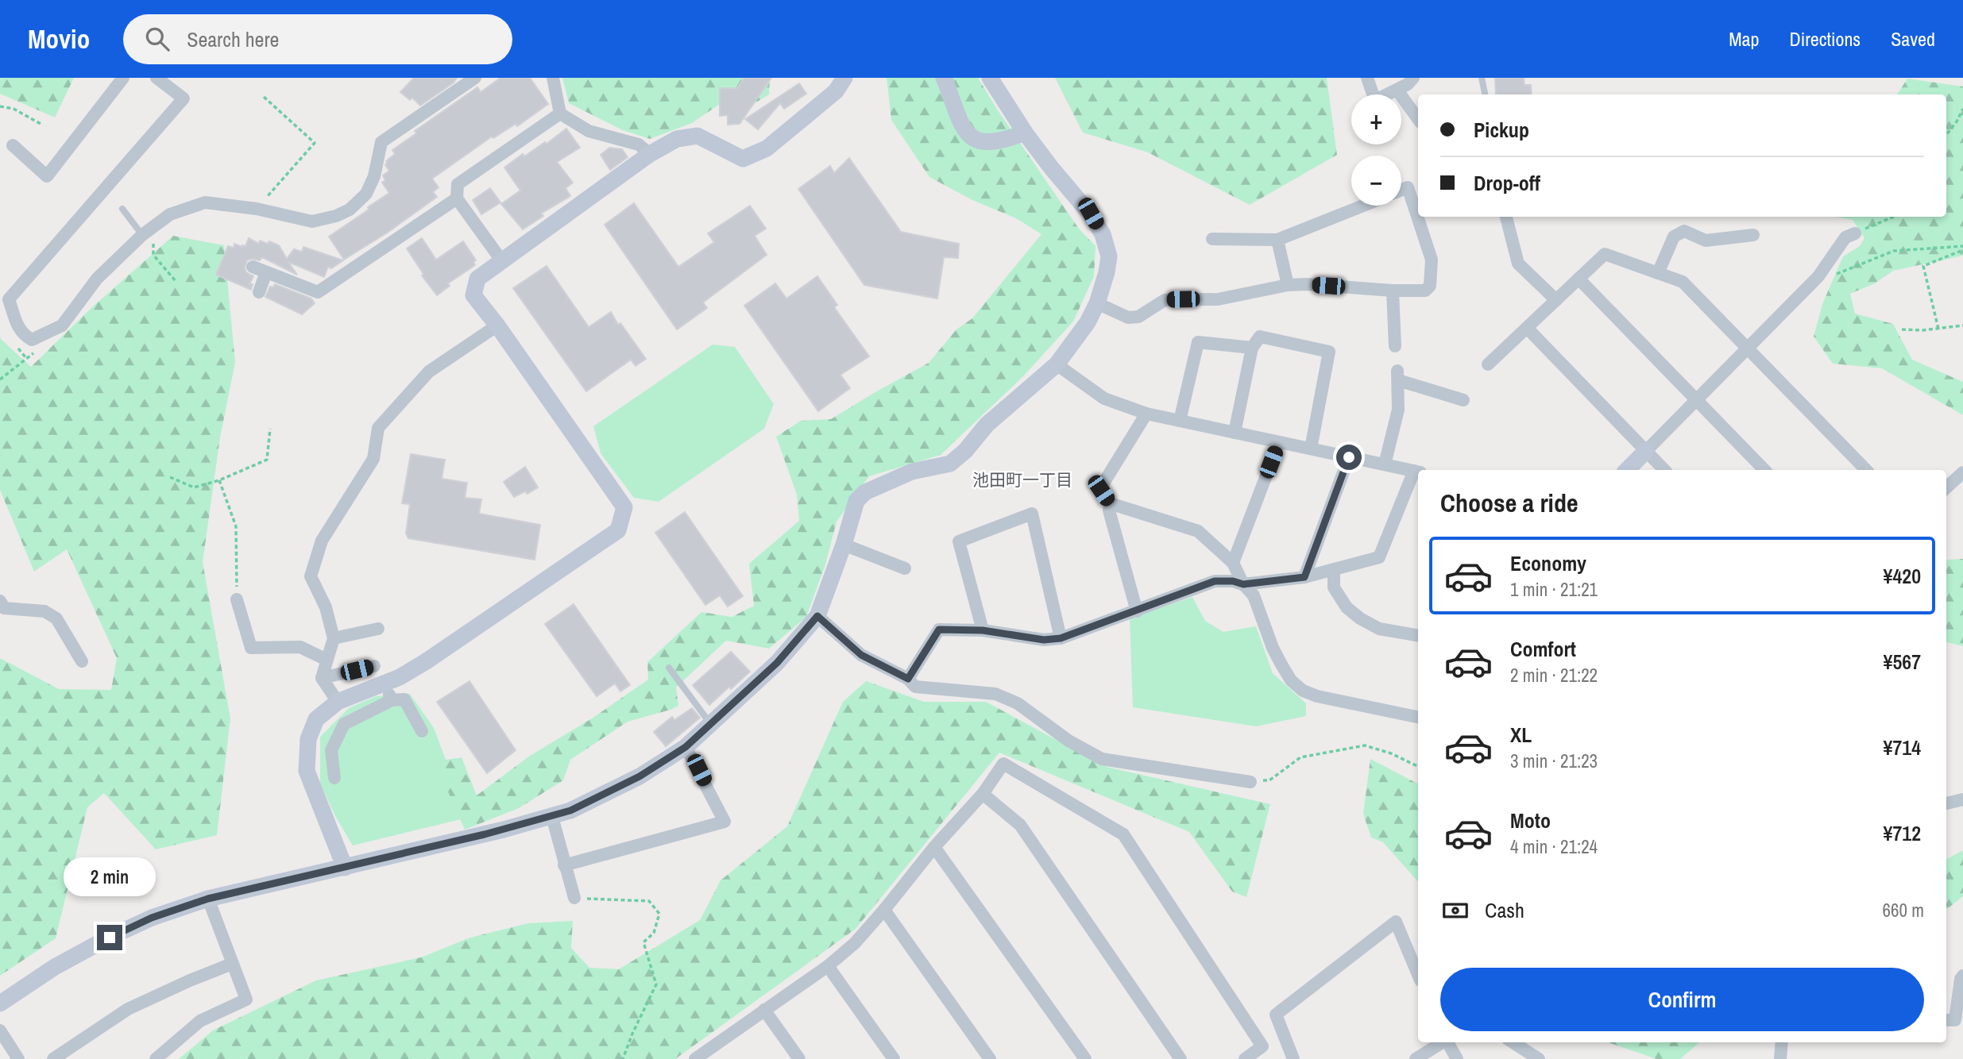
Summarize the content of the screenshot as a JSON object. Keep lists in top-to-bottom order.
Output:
{
  "districts": ["池田町一丁目"],
  "page": {
    "header": "Movio",
    "search": "Search here",
    "nav": ["Map", "Directions", "Saved"],
    "map_buttons": ["+", "−"],
    "banner": ["Pickup", "Drop-off"],
    "heading": "Choose a ride",
    "list": [
      {
        "name": "Economy",
        "note": "1 min · 21:21",
        "value": "¥420"
      },
      {
        "name": "Comfort",
        "note": "2 min · 21:22",
        "value": "¥567"
      },
      {
        "name": "XL",
        "note": "3 min · 21:23",
        "value": "¥714"
      },
      {
        "name": "Moto",
        "note": "4 min · 21:24",
        "value": "¥712"
      }
    ],
    "bubble": "2 min",
    "pay": ["Cash", "660 m"],
    "buttons": "Confirm"
  }
}
